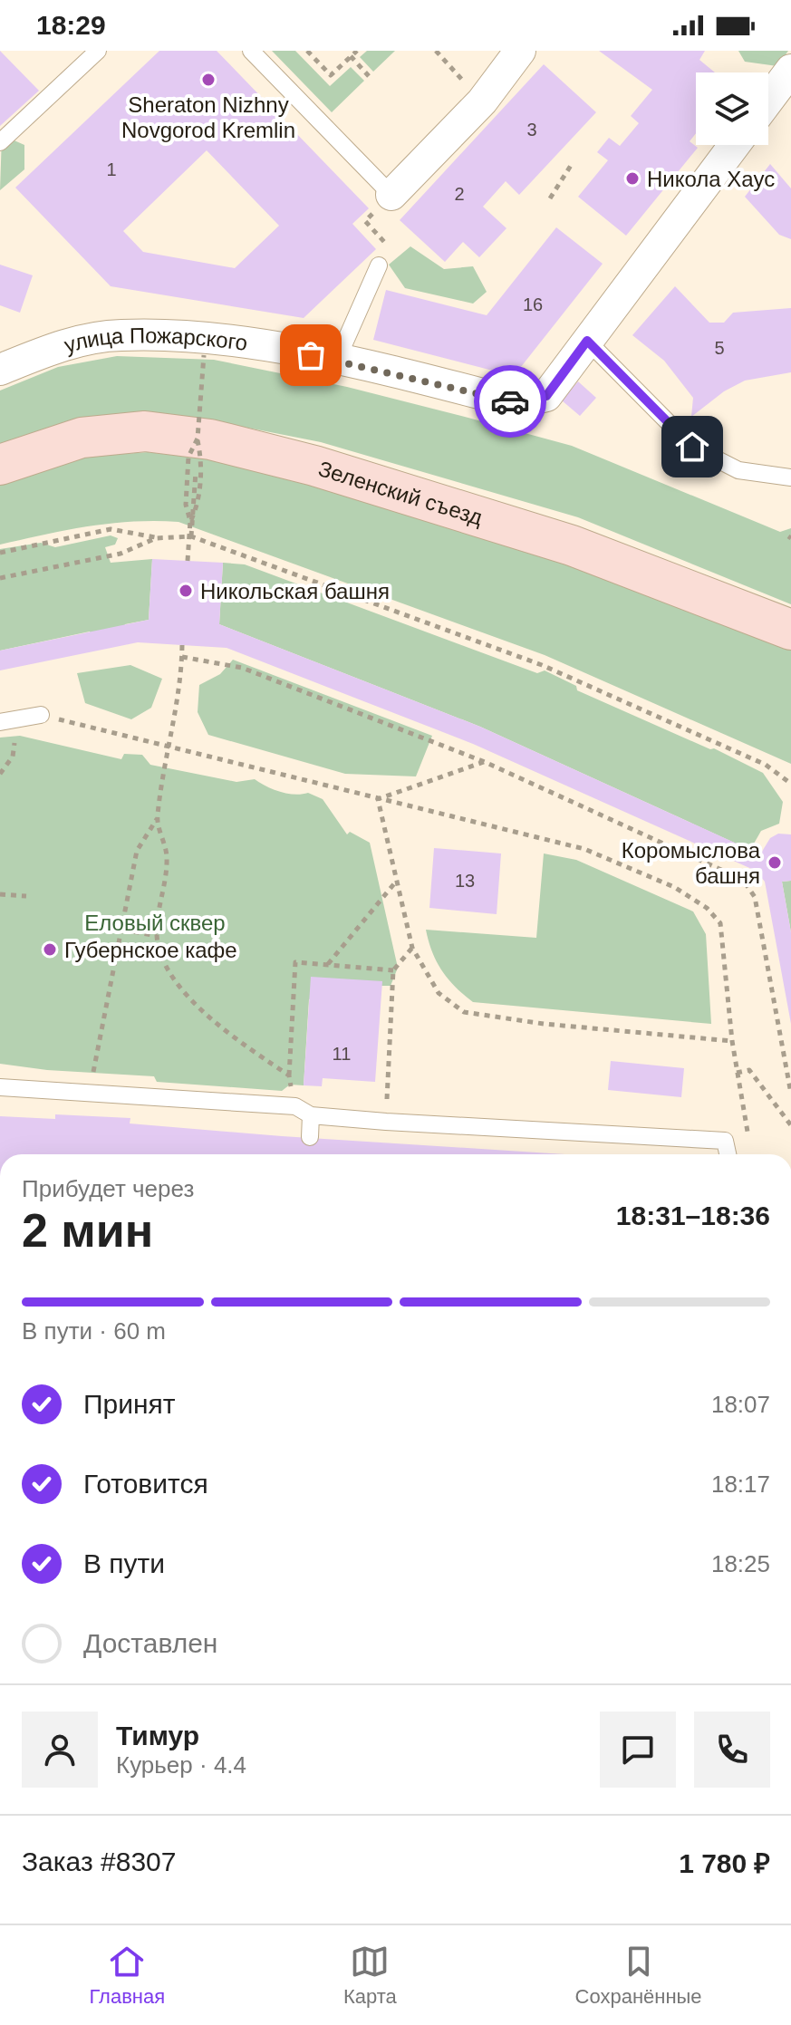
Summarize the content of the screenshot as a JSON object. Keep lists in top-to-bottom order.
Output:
{
  "streets": {
    "main road": ["Зеленский съезд"],
    "street": ["улица Пожарского"]
  },
  "parks": ["Еловый сквер"],
  "places": [
    "Sheraton Nizhny Novgorod Kremlin",
    "Никола Хаус",
    "Никольская башня",
    "Коромыслова башня",
    "Губернское кафе"
  ],
  "house_numbers": [
    "3",
    "1",
    "2",
    "16",
    "5",
    "13",
    "11"
  ],
  "page": {
    "status": "18:29",
    "heading": ["2 мин", "Прибудет через", "18:31–18:36"],
    "panel": [
      "Тимур",
      "Курьер · 4.4",
      "Заказ #8307",
      "1 780 ₽"
    ],
    "bar": "В пути · 60 m",
    "list": [
      ["Принят", "18:07"],
      ["Готовится", "18:17"],
      ["В пути", "18:25"],
      "Доставлен"
    ],
    "tabs": ["Главная", "Карта", "Сохранённые"]
  }
}
